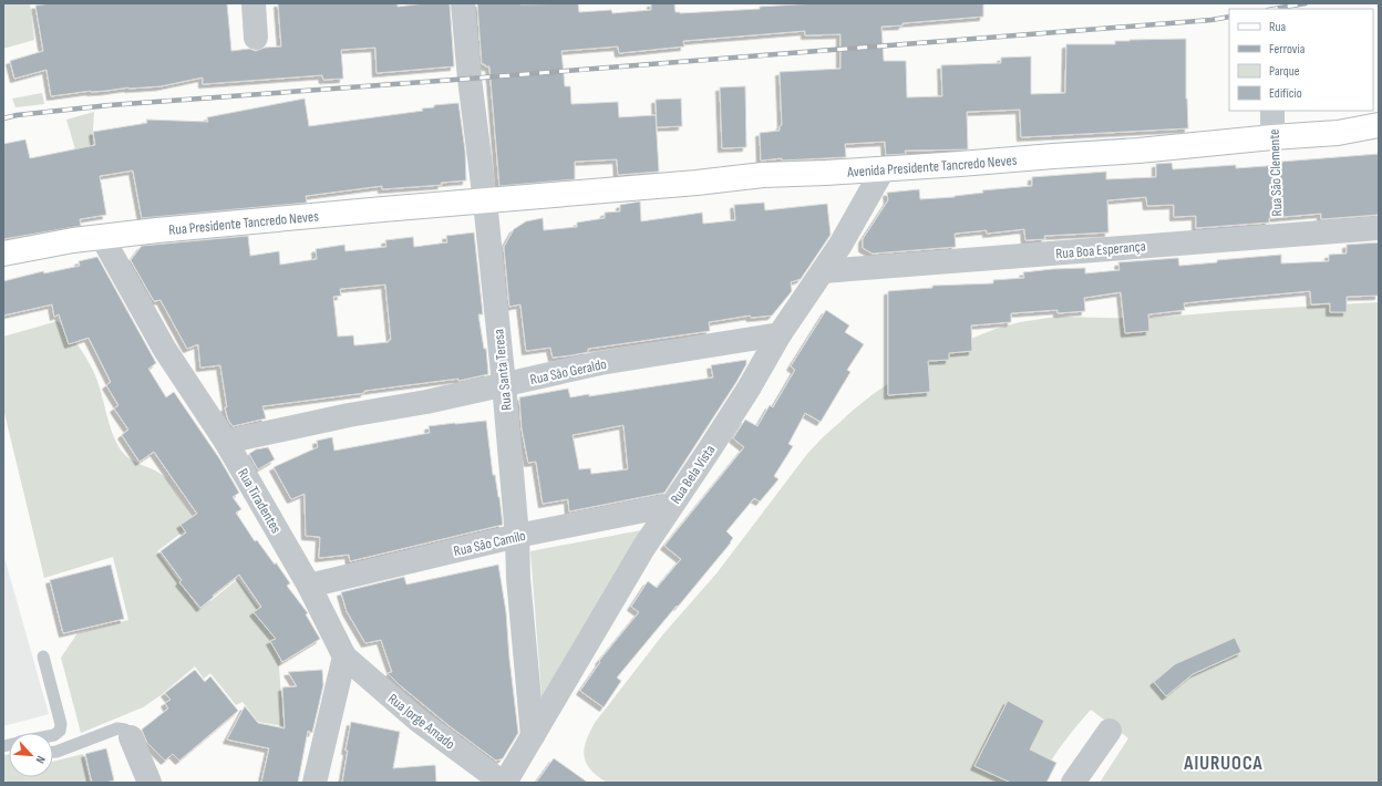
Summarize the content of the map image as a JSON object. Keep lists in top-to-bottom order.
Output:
{
  "streets": {
    "street": [
      "Avenida Presidente Tancredo Neves",
      "Rua São Clemente",
      "Rua Presidente Tancredo Neves",
      "Rua Boa Esperança",
      "Rua Santa Teresa",
      "Rua São Geraldo",
      "Rua Bela Vista",
      "Rua Tiradentes",
      "Rua São Camilo",
      "Rua Jorge Amado"
    ]
  },
  "crossings": [
    ["Avenida Presidente Tancredo Neves", "Rua São Clemente"],
    ["Avenida Presidente Tancredo Neves", "Rua Presidente Tancredo Neves"],
    ["Avenida Presidente Tancredo Neves", "Rua Santa Teresa"],
    ["Avenida Presidente Tancredo Neves", "Rua Bela Vista"],
    ["Rua São Clemente", "Rua Boa Esperança"],
    ["Rua Presidente Tancredo Neves", "Rua Santa Teresa"],
    ["Rua Presidente Tancredo Neves", "Rua Tiradentes"],
    ["Rua Boa Esperança", "Rua Bela Vista"],
    ["Rua Santa Teresa", "Rua São Geraldo"],
    ["Rua Santa Teresa", "Rua Bela Vista"],
    ["Rua Santa Teresa", "Rua São Camilo"],
    ["Rua São Geraldo", "Rua Bela Vista"],
    ["Rua São Geraldo", "Rua Tiradentes"],
    ["Rua Bela Vista", "Rua São Camilo"],
    ["Rua Bela Vista", "Rua Jorge Amado"],
    ["Rua Tiradentes", "Rua São Camilo"],
    ["Rua Tiradentes", "Rua Jorge Amado"]
  ],
  "districts": ["AIURUOCA"],
  "legend": [
    "Rua",
    "Ferrovia",
    "Parque",
    "Edifício"
  ],
  "north": "bottom right"
}
